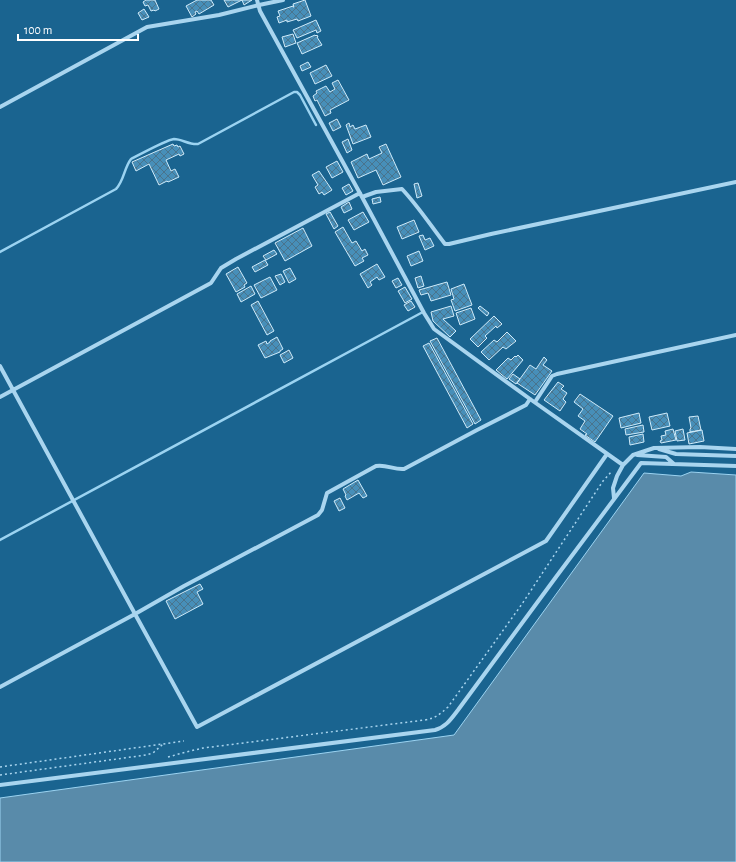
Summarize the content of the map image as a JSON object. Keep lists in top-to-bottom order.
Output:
{
  "scale_bar": "100 m"
}
